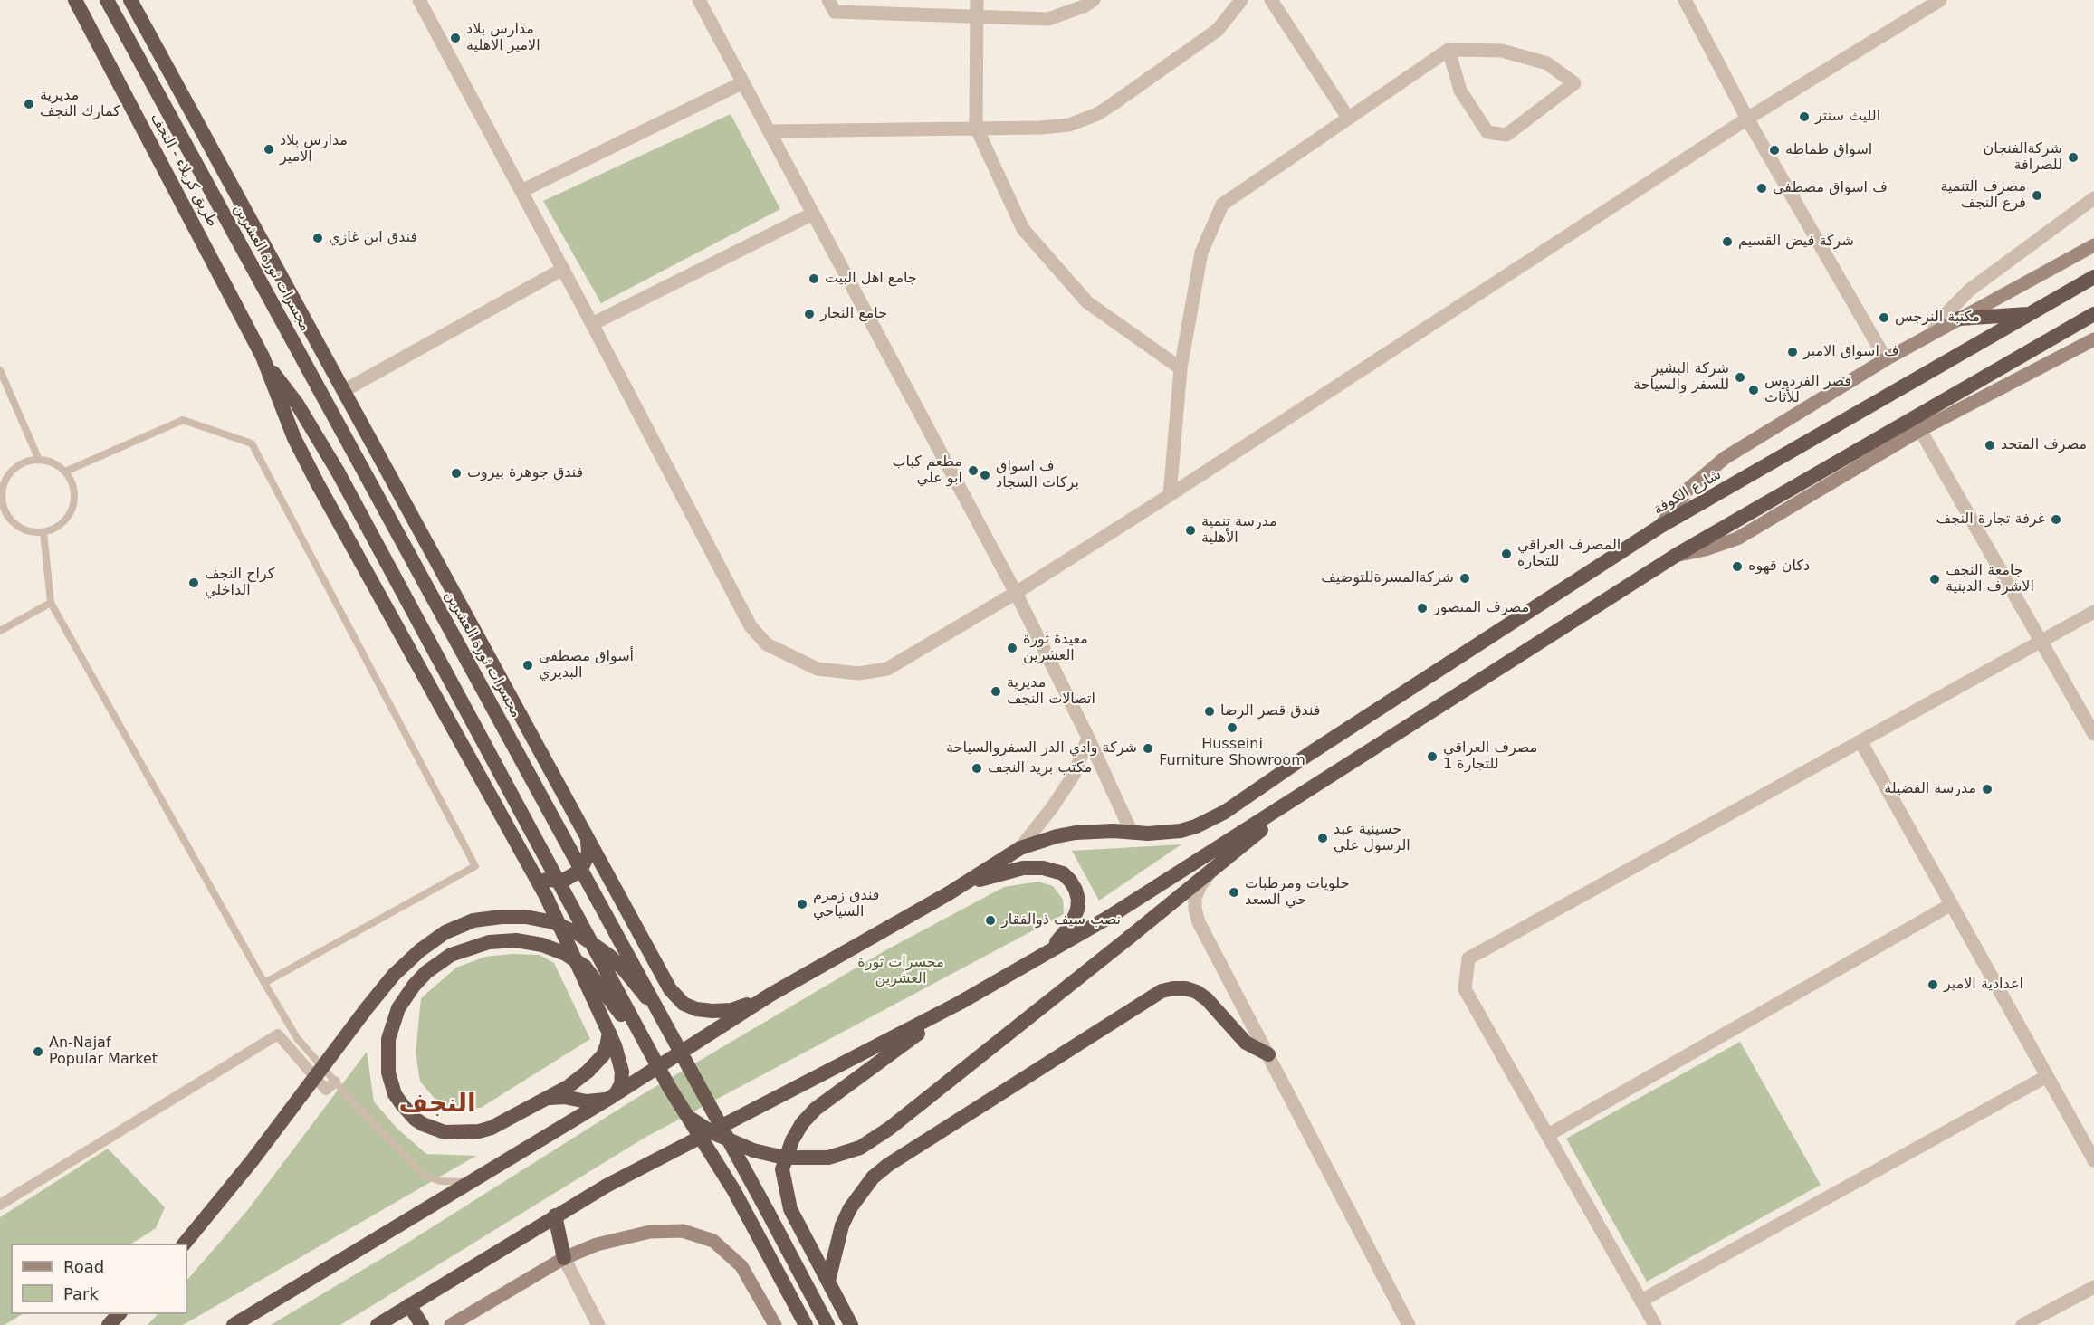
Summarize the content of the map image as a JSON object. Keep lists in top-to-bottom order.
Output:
{
  "streets": {
    "highway": ["طريق کربلاء - النجف", "مجسرات ثورة العشرين", "شارع الكوفة"]
  },
  "districts": ["النجف"],
  "parks": ["مجسرات ثورة العشرين"],
  "places": [
    "مدارس بلاد الامير الاهلية",
    "مديرية كمارك النجف",
    "الليث سنتر",
    "مدارس بلاد الامير",
    "اسواق طماطه",
    "شركةالفنجان للصرافة",
    "ف اسواق مصطفى",
    "مصرف التنمية فرع النجف",
    "فندق ابن غازي",
    "شركة فيض القسيم",
    "جامع اهل البيت",
    "جامع النجار",
    "مكتبة النرجس",
    "ف اسواق الامير",
    "شركة البشير للسفر والسياحة",
    "قصر الفردوس للأثاث",
    "مصرف المتحد",
    "مطعم كباب ابو علي",
    "فندق جوهرة بيروت",
    "ف اسواق بركات السجاد",
    "غرفة تجارة النجف",
    "مدرسة تنمية الأهلية",
    "المصرف العراقي للتجارة",
    "دكان قهوه",
    "شركةالمسرةللتوضيف",
    "جامعة النجف الاشرف الدينية",
    "كراج النجف الداخلي",
    "مصرف المنصور",
    "معيدة ثورة العشرين",
    "أسواق مصطفى البديري",
    "مديرية اتصالات النجف",
    "فندق قصر الرضا",
    "Husseini Furniture Showroom",
    "شركة وادي الدر السفروالسياحة",
    "مصرف العراقي للتجارة 1",
    "مكتب بريد النجف",
    "مدرسة الفضيلة",
    "حسينية عبد الرسول علي",
    "حلويات ومرطبات حي السعد",
    "فندق زمزم السياحي",
    "نصب سيف ذوالفقار",
    "اعدادية الامير",
    "An-Najaf Popular Market"
  ],
  "legend": ["Road", "Park"]
}
